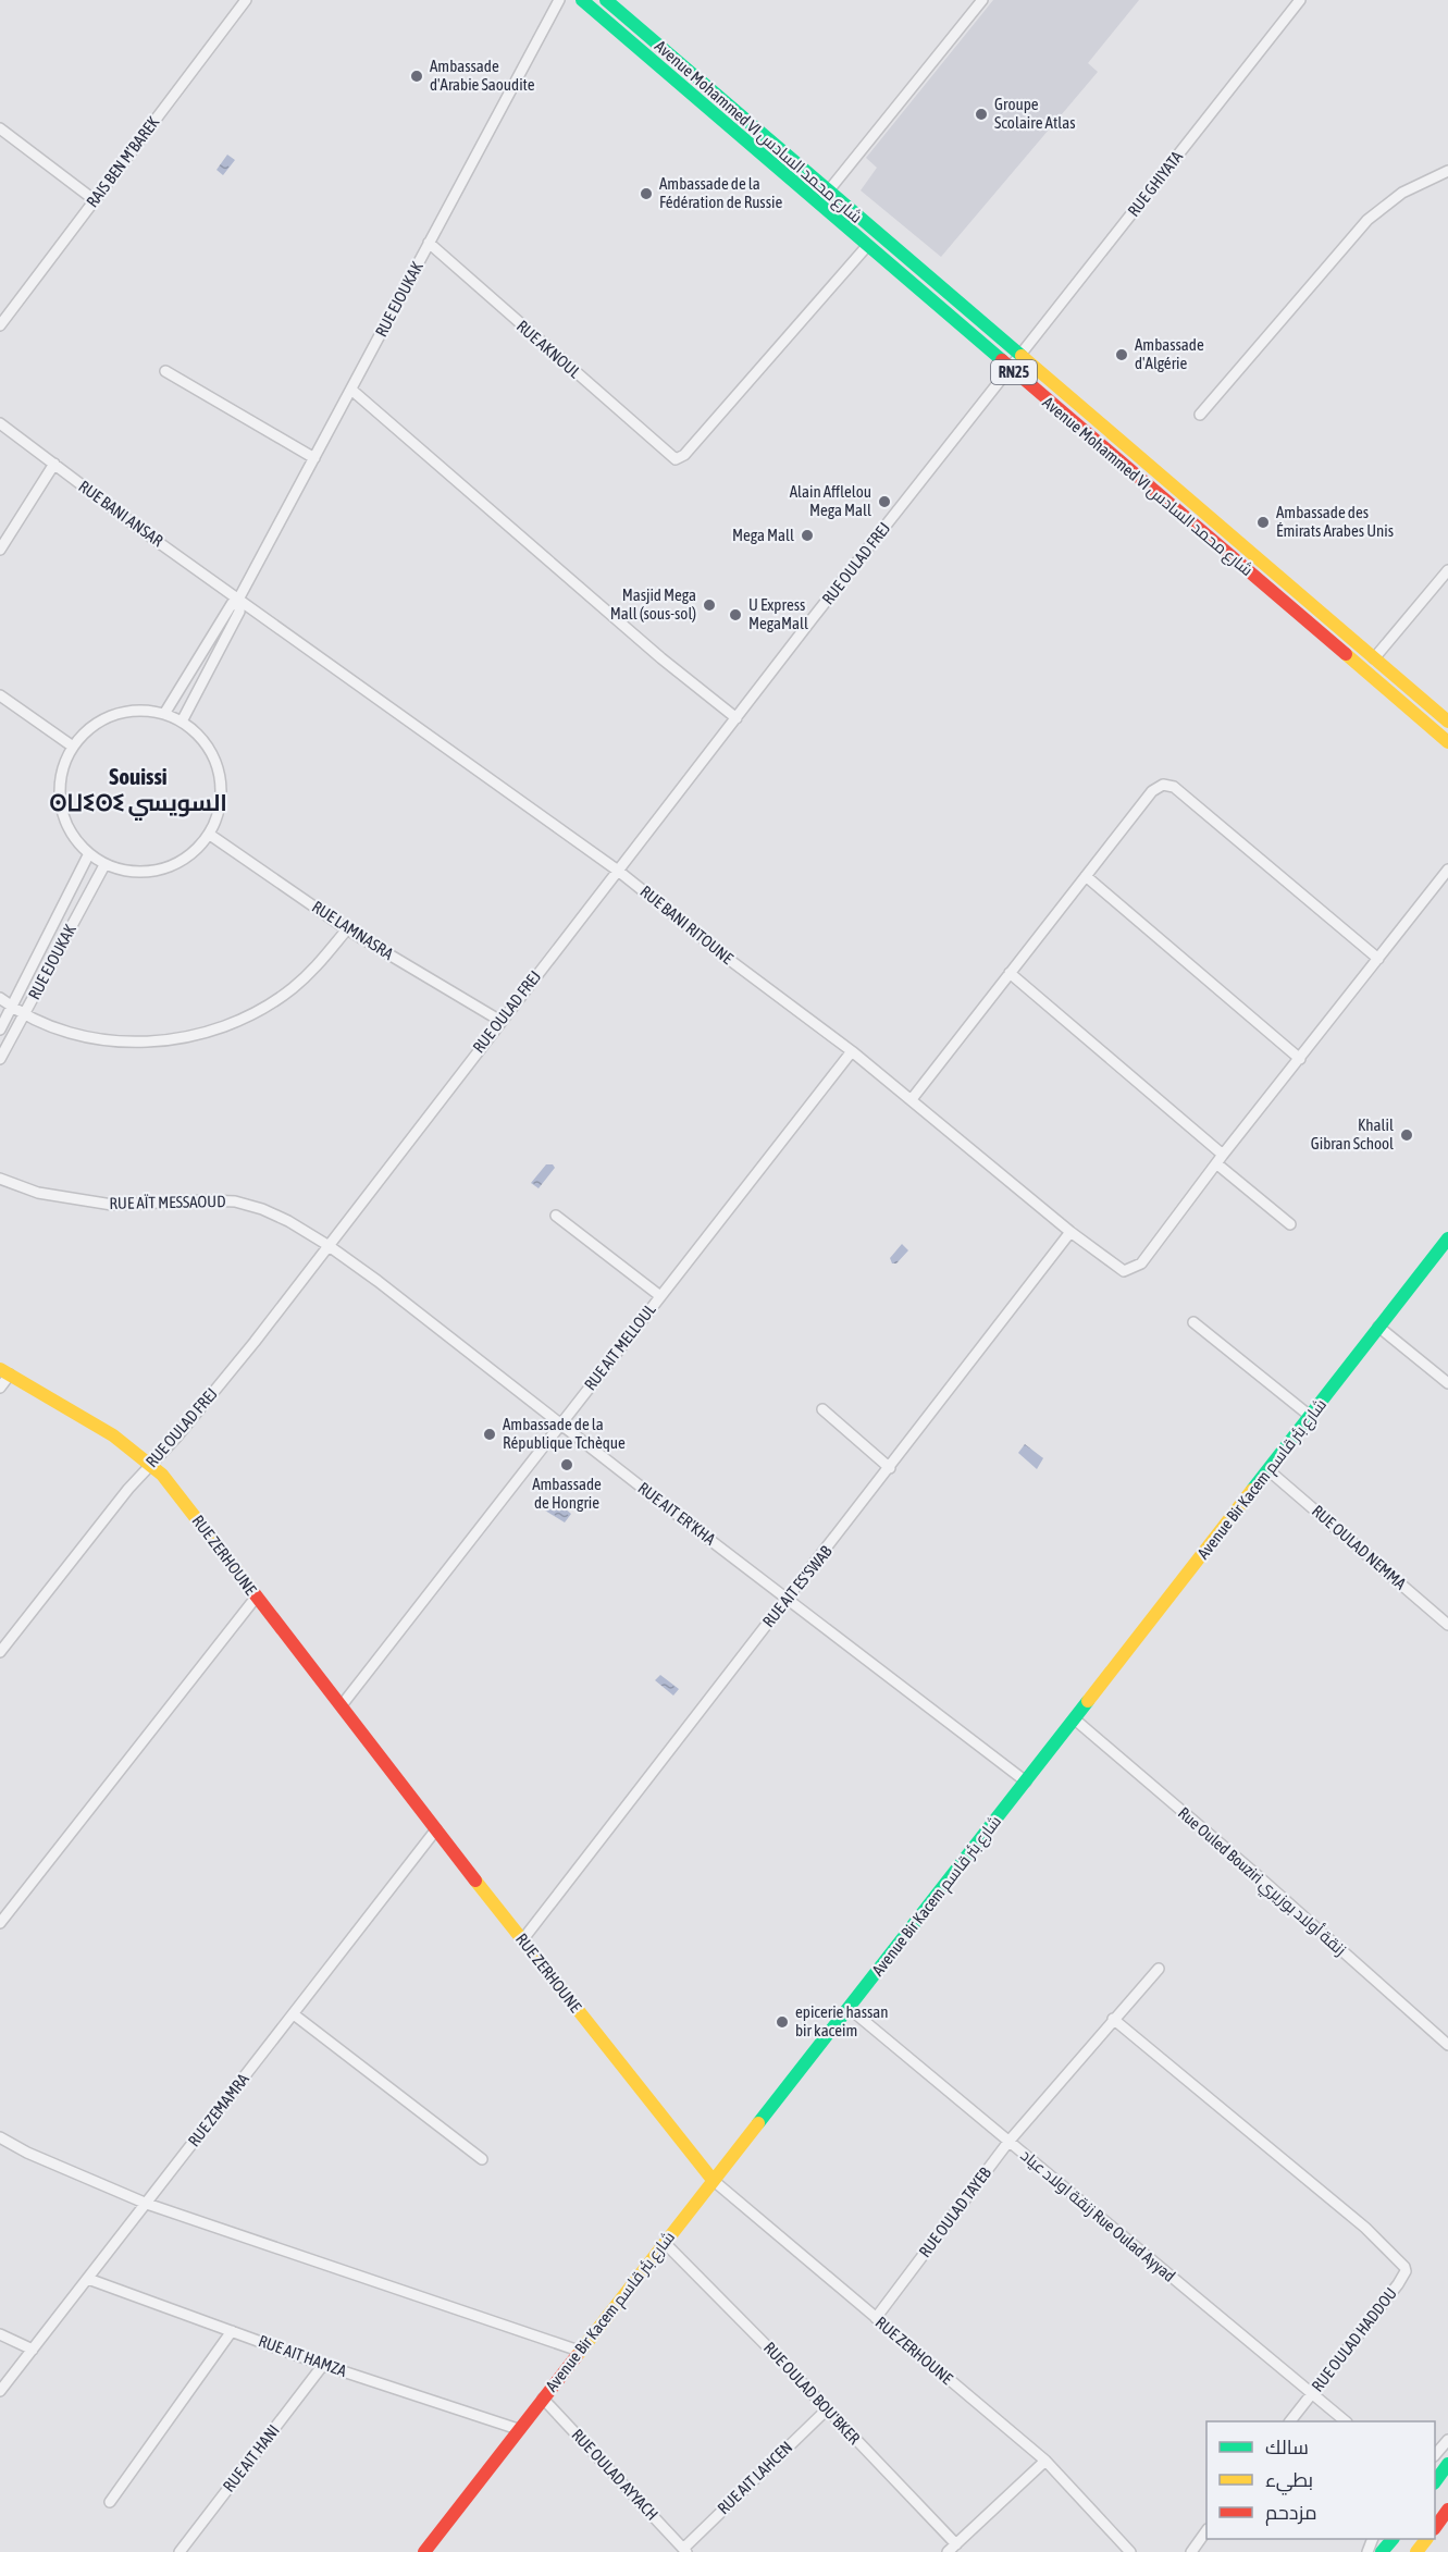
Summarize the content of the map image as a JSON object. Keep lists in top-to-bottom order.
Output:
{
  "streets": {
    "main road": [
      "Avenue Mohammed VI شارع محمد السادس",
      "RN25",
      "Avenue Bir Kacem شارع بئر قاسم",
      "RUE ZERHOUNE"
    ],
    "street": [
      "RAIS BEN M’BAREK",
      "RUE GHIYATA",
      "RUE EJOUKAK",
      "RUE AKNOUL",
      "RUE BANI ANSAR",
      "RUE OULAD FREJ",
      "RUE BANI RITOUNE",
      "RUE LAMNASRA",
      "RUE AÏT MESSAOUD",
      "RUE AIT MELLOUL",
      "RUE AIT ER'KHA",
      "RUE OULAD NEMMA",
      "RUE AIT ES'SWAB",
      "Rue Ouled Bouziri زنقة أولاد بوزيري",
      "RUE ZEMAMRA",
      "RUE OULAD TAYEB",
      "زنقة اولاد عياد Rue Oulad Ayyad",
      "RUE OULAD HADDOU",
      "RUE AIT HAMZA",
      "RUE OULAD BOU'BKER",
      "RUE AIT HANI",
      "RUE OULAD AYYACH",
      "RUE AIT LAHCEN"
    ]
  },
  "crossings": [
    ["Avenue Mohammed VI شارع محمد السادس", "RUE GHIYATA"],
    ["Avenue Mohammed VI شارع محمد السادس", "RUE AKNOUL"],
    ["Avenue Mohammed VI شارع محمد السادس", "RUE OULAD FREJ"],
    ["RUE GHIYATA", "RUE OULAD FREJ"],
    ["RUE EJOUKAK", "RUE AKNOUL"],
    ["RUE EJOUKAK", "RUE BANI ANSAR"],
    ["RUE EJOUKAK", "RUE BANI RITOUNE"],
    ["RUE EJOUKAK", "RUE LAMNASRA"],
    ["RUE BANI ANSAR", "RUE BANI RITOUNE"],
    ["RUE OULAD FREJ", "RUE BANI RITOUNE"],
    ["RUE OULAD FREJ", "RUE LAMNASRA"],
    ["RUE OULAD FREJ", "RUE AÏT MESSAOUD"],
    ["RUE OULAD FREJ", "RUE AIT ER'KHA"],
    ["RUE OULAD FREJ", "RUE ZERHOUNE"],
    ["RUE BANI RITOUNE", "RUE AIT MELLOUL"],
    ["RUE BANI RITOUNE", "RUE AIT ES'SWAB"],
    ["RUE AÏT MESSAOUD", "RUE AIT ER'KHA"],
    ["RUE AIT MELLOUL", "RUE AIT ER'KHA"],
    ["RUE AIT MELLOUL", "RUE ZERHOUNE"],
    ["Avenue Bir Kacem شارع بئر قاسم", "RUE AIT ER'KHA"],
    ["Avenue Bir Kacem شارع بئر قاسم", "RUE OULAD NEMMA"],
    ["Avenue Bir Kacem شارع بئر قاسم", "RUE ZERHOUNE"],
    ["Avenue Bir Kacem شارع بئر قاسم", "Rue Ouled Bouziri زنقة أولاد بوزيري"],
    ["Avenue Bir Kacem شارع بئر قاسم", "زنقة اولاد عياد Rue Oulad Ayyad"],
    ["Avenue Bir Kacem شارع بئر قاسم", "RUE AIT HAMZA"],
    ["Avenue Bir Kacem شارع بئر قاسم", "RUE OULAD BOU'BKER"],
    ["Avenue Bir Kacem شارع بئر قاسم", "RUE OULAD AYYACH"],
    ["RUE AIT ER'KHA", "RUE AIT ES'SWAB"],
    ["RUE ZERHOUNE", "RUE AIT ES'SWAB"],
    ["RUE ZERHOUNE", "RUE ZEMAMRA"],
    ["RUE ZERHOUNE", "RUE OULAD TAYEB"],
    ["RUE ZEMAMRA", "RUE AIT HAMZA"],
    ["RUE OULAD TAYEB", "زنقة اولاد عياد Rue Oulad Ayyad"],
    ["RUE OULAD TAYEB", "RUE OULAD HADDOU"],
    ["زنقة اولاد عياد Rue Oulad Ayyad", "RUE OULAD HADDOU"],
    ["RUE AIT HAMZA", "RUE AIT HANI"],
    ["RUE OULAD BOU'BKER", "RUE AIT LAHCEN"],
    ["RUE OULAD AYYACH", "RUE AIT LAHCEN"]
  ],
  "districts": ["Souissi ⵙⵡⵉⵙⵉ السويسي"],
  "places": [
    "Ambassade d'Arabie Saoudite",
    "Groupe Scolaire Atlas",
    "Ambassade de la Fédération de Russie",
    "Ambassade d'Algérie",
    "Alain Afflelou Mega Mall",
    "Ambassade des Émirats Arabes Unis",
    "Mega Mall",
    "Masjid Mega Mall (sous-sol)",
    "U Express MegaMall",
    "Khalil Gibran School",
    "Ambassade de la République Tchèque",
    "Ambassade de Hongrie",
    "epicerie hassan bir kaceim"
  ],
  "legend": ["سالك", "بطيء", "مزدحم"]
}
